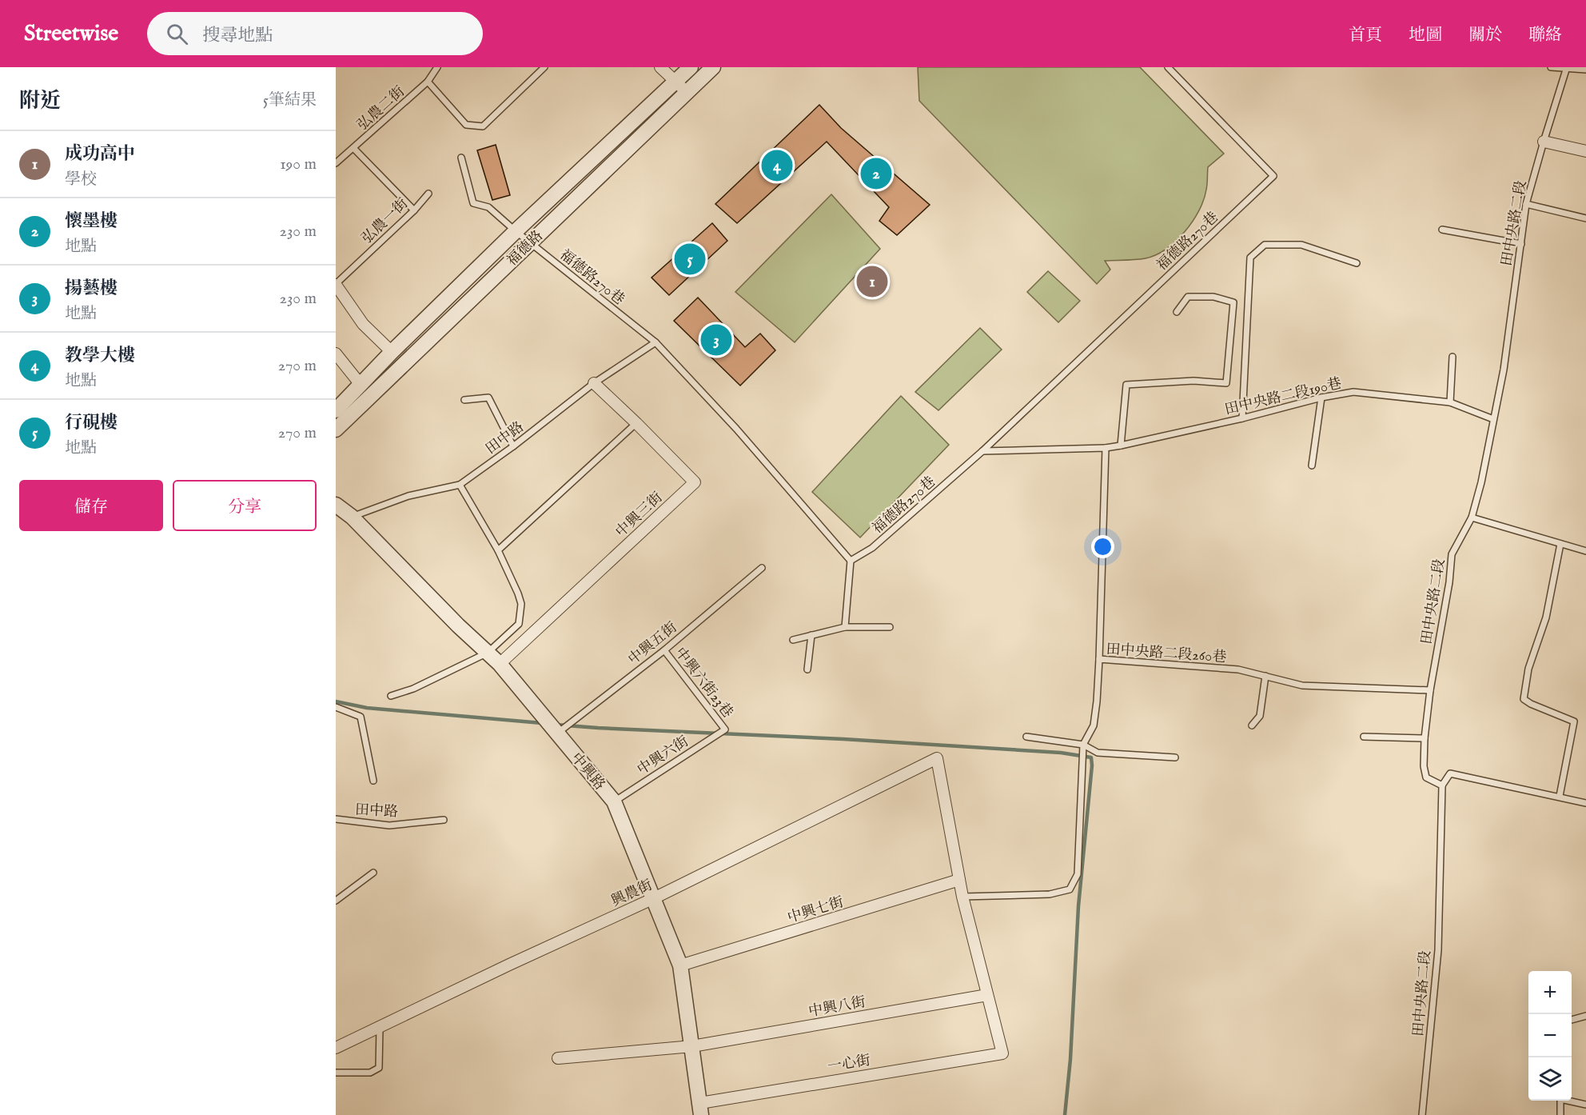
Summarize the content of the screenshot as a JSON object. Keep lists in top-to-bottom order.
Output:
{
  "streets": {
    "street": [
      "福德路",
      "中興三街",
      "中興路",
      "興農街",
      "中興七街",
      "中興八街",
      "一心街"
    ],
    "lane": [
      "弘農二街",
      "弘農一街",
      "田中央路二段",
      "福德路270巷",
      "田中央路二段190巷",
      "田中路",
      "中興五街",
      "田中央路二段260巷",
      "中興六街23巷",
      "中興六街"
    ]
  },
  "crossings": [
    ["田中央路二段", "田中央路二段190巷"],
    ["田中央路二段", "田中央路二段260巷"],
    ["福德路270巷", "福德路"],
    ["福德路270巷", "田中央路二段190巷"],
    ["福德路270巷", "田中路"],
    ["田中路", "中興三街"],
    ["田中路", "中興路"],
    ["中興三街", "中興路"],
    ["中興五街", "中興六街23巷"],
    ["中興五街", "中興路"],
    ["中興六街23巷", "中興六街"],
    ["中興六街", "中興路"],
    ["中興路", "興農街"],
    ["中興路", "中興七街"],
    ["中興路", "中興八街"],
    ["中興路", "一心街"],
    ["興農街", "中興七街"],
    ["中興八街", "一心街"]
  ],
  "page": {
    "header": "Streetwise",
    "search": "搜尋地點",
    "nav": [
      "首頁",
      "地圖",
      "關於",
      "聯絡"
    ],
    "heading": ["附近", "5筆結果"],
    "list": [
      {
        "mark": "1",
        "name": "成功高中",
        "note": "學校",
        "value": "190 m"
      },
      {
        "mark": "2",
        "name": "懷墨樓",
        "note": "地點",
        "value": "230 m"
      },
      {
        "mark": "3",
        "name": "揚藝樓",
        "note": "地點",
        "value": "230 m"
      },
      {
        "mark": "4",
        "name": "教學大樓",
        "note": "地點",
        "value": "270 m"
      },
      {
        "mark": "5",
        "name": "行硯樓",
        "note": "地點",
        "value": "270 m"
      }
    ],
    "pins": [
      "4",
      "2",
      "5",
      "1",
      "3"
    ],
    "buttons": ["儲存", "分享"],
    "map_buttons": ["+", "−"]
  }
}
